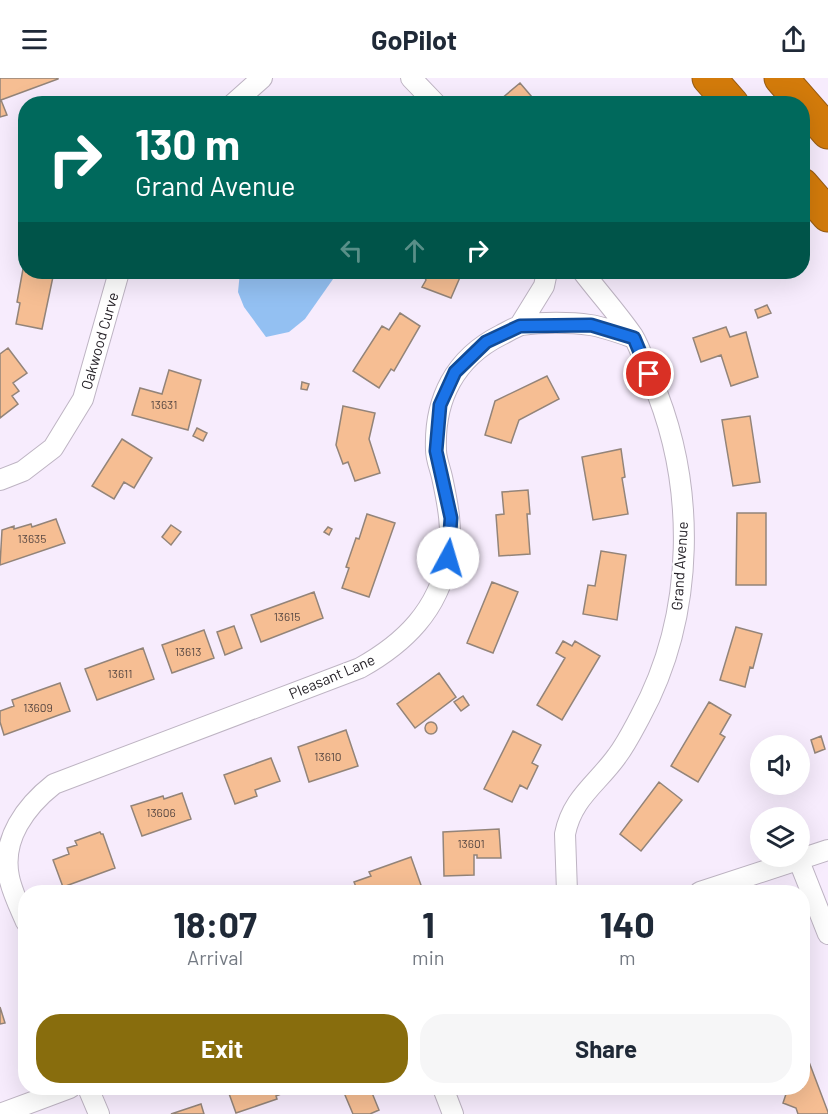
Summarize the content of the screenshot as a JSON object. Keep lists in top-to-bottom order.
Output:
{
  "streets": {
    "street": ["Oakwood Curve", "Grand Avenue", "Pleasant Lane"]
  },
  "crossings": [
    ["Grand Avenue", "Pleasant Lane"]
  ],
  "house_numbers": [
    "13631",
    "13635",
    "13615",
    "13613",
    "13611",
    "13609",
    "13610",
    "13606",
    "13601"
  ],
  "page": {
    "header": "GoPilot",
    "turn": ["130 m", "Grand Avenue"],
    "eta": [
      "18:07",
      "Arrival",
      "1",
      "min",
      "140",
      "m"
    ],
    "buttons": ["Exit", "Share"]
  }
}
